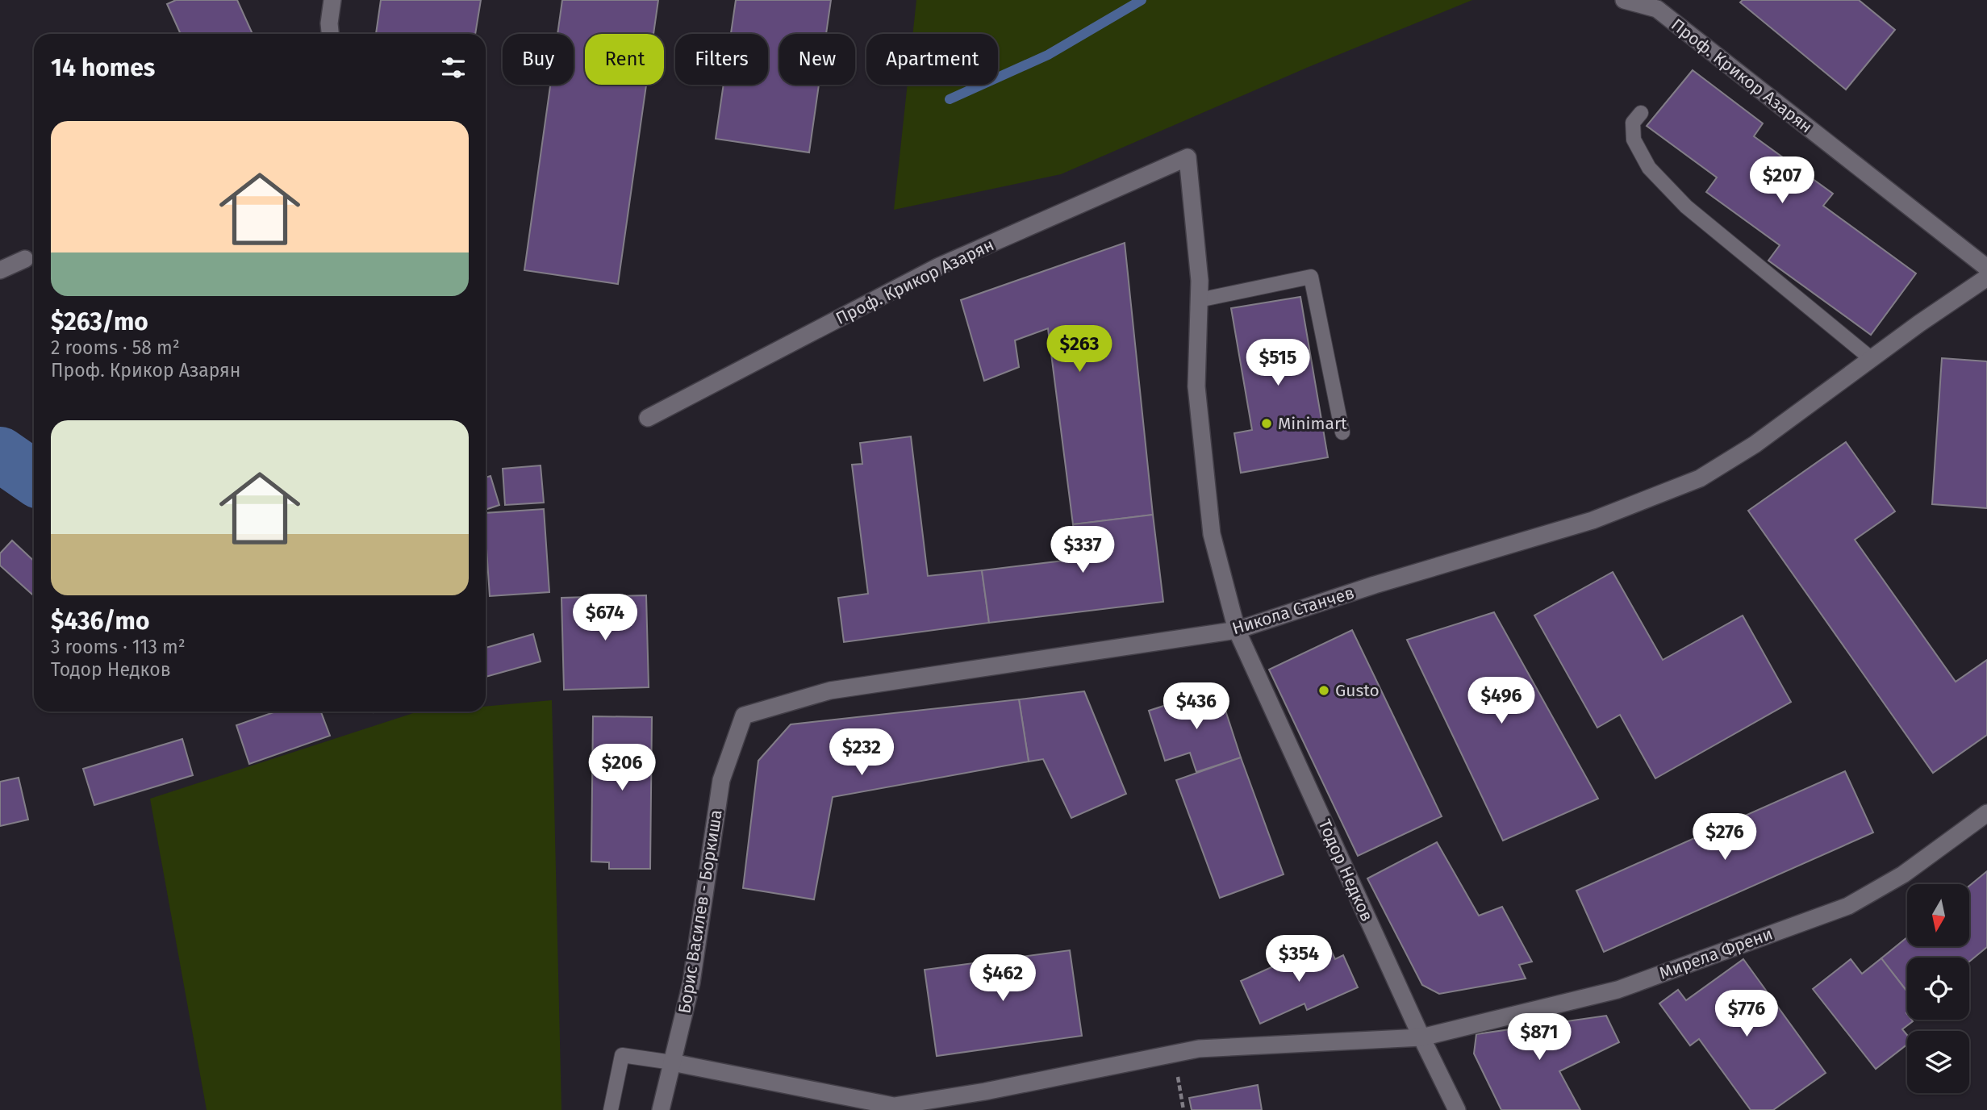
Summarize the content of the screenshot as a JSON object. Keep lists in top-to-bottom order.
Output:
{
  "streets": {
    "street": [
      "Проф. Крикор Азарян",
      "Никола Станчев",
      "Тодор Недков",
      "Борис Василев - Боркиша",
      "Мирела Френи"
    ]
  },
  "crossings": [
    ["Проф. Крикор Азарян", "Тодор Недков"],
    ["Никола Станчев", "Тодор Недков"],
    ["Никола Станчев", "Борис Василев - Боркиша"],
    ["Тодор Недков", "Мирела Френи"],
    ["Борис Василев - Боркиша", "Мирела Френи"]
  ],
  "places": ["Minimart", "Gusto"],
  "north": "bottom",
  "page": {
    "chip": [
      "Buy",
      "Rent",
      "Filters",
      "New",
      "Apartment"
    ],
    "heading": "14 homes",
    "list": [
      {
        "name": "$263/mo",
        "note": "2 rooms · 58 m² · Проф. Крикор Азарян"
      },
      {
        "name": "$436/mo",
        "note": "3 rooms · 113 m² · Тодор Недков"
      }
    ],
    "price": [
      "$207",
      "$263",
      "$515",
      "$337",
      "$674",
      "$496",
      "$436",
      "$232",
      "$206",
      "$276",
      "$354",
      "$462",
      "$776",
      "$871"
    ]
  }
}
